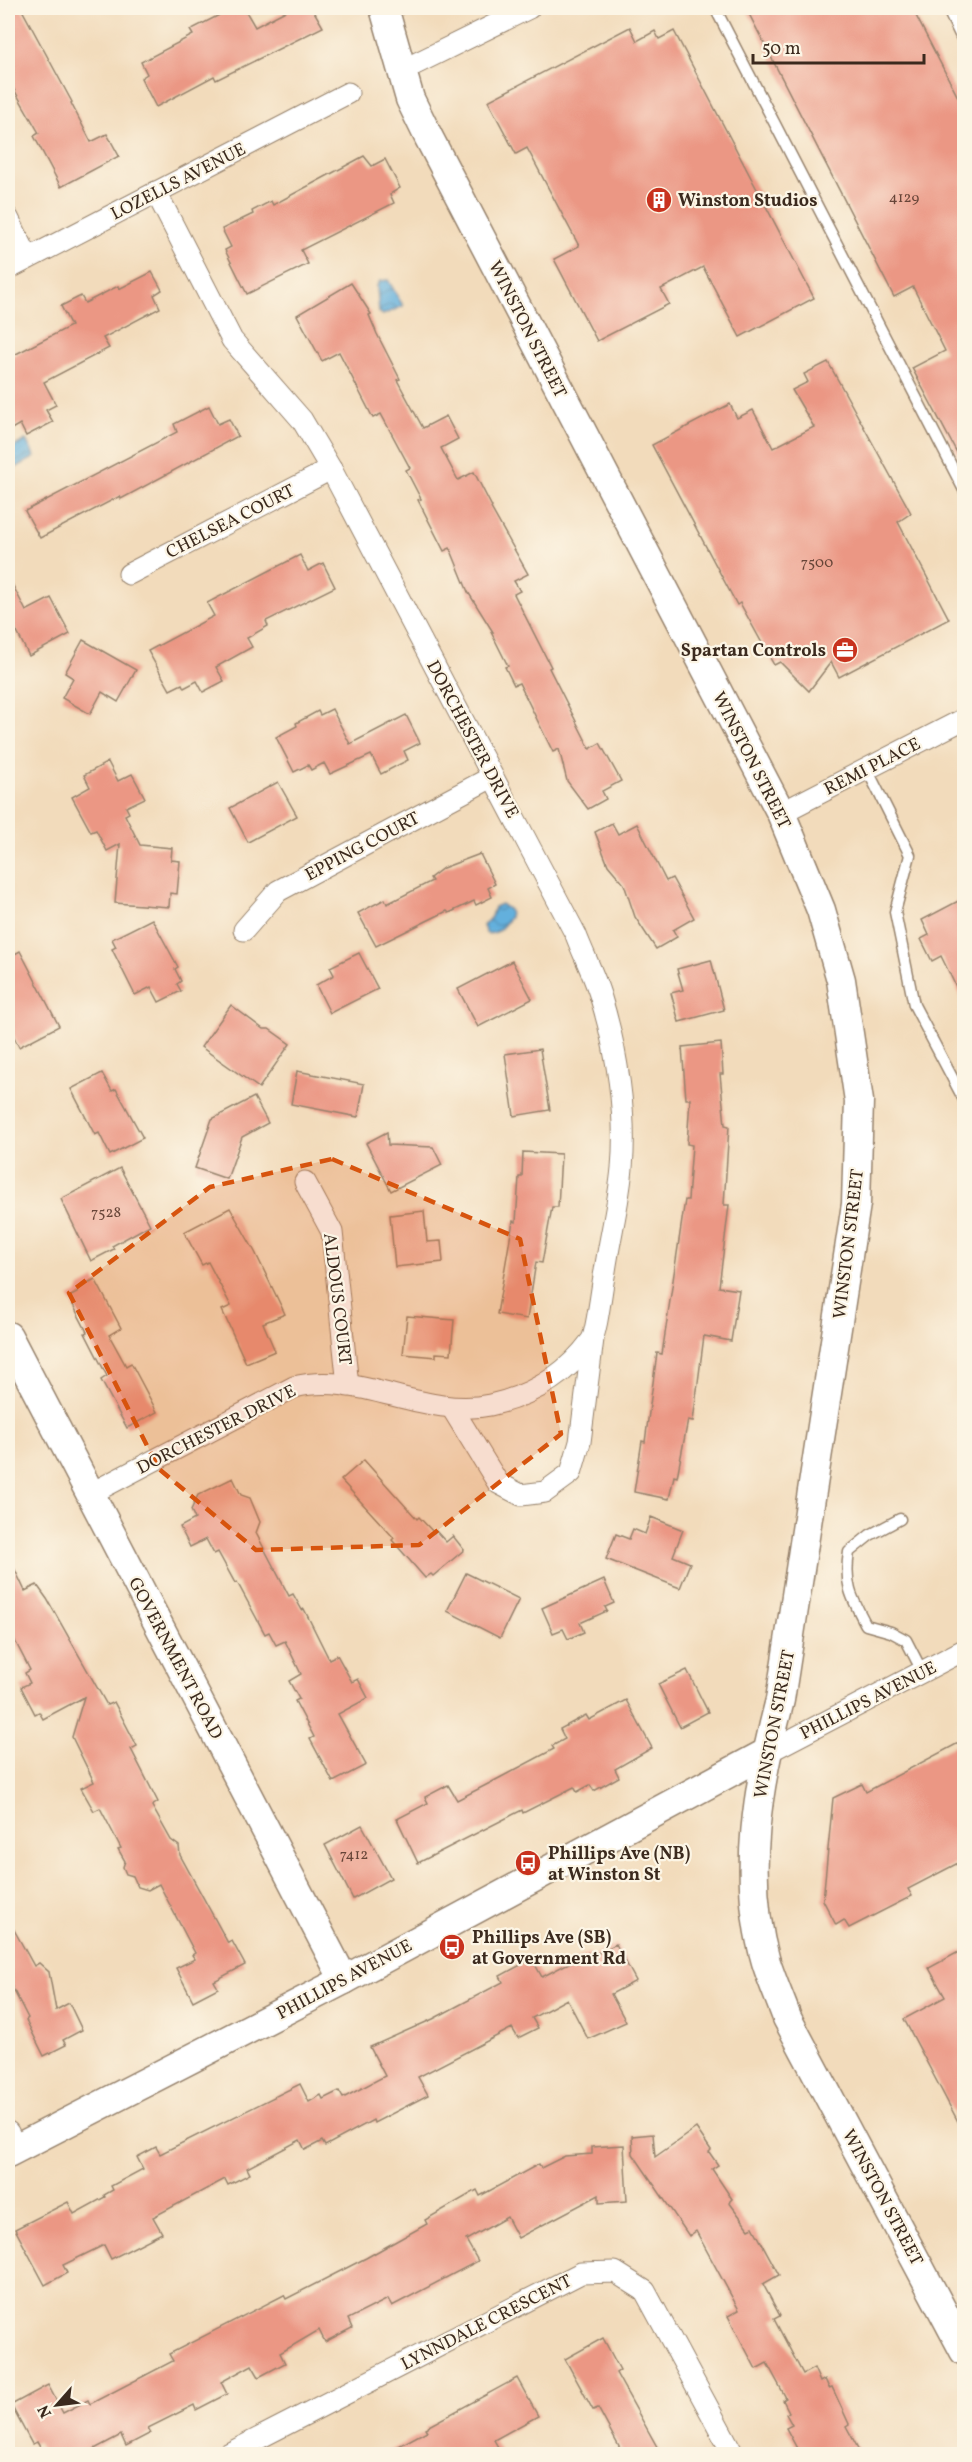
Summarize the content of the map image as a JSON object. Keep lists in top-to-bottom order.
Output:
{
  "streets": {
    "street": [
      "LOZELLS AVENUE",
      "WINSTON STREET",
      "CHELSEA COURT",
      "DORCHESTER DRIVE",
      "REMI PLACE",
      "EPPING COURT",
      "ALDOUS COURT",
      "GOVERNMENT ROAD",
      "PHILLIPS AVENUE",
      "LYNNDALE CRESCENT"
    ]
  },
  "crossings": [
    ["LOZELLS AVENUE", "DORCHESTER DRIVE"],
    ["WINSTON STREET", "REMI PLACE"],
    ["WINSTON STREET", "PHILLIPS AVENUE"],
    ["CHELSEA COURT", "DORCHESTER DRIVE"],
    ["DORCHESTER DRIVE", "EPPING COURT"],
    ["DORCHESTER DRIVE", "ALDOUS COURT"],
    ["DORCHESTER DRIVE", "GOVERNMENT ROAD"],
    ["GOVERNMENT ROAD", "PHILLIPS AVENUE"]
  ],
  "places": {
    "building": ["Winston Studios"],
    "office": ["Spartan Controls"],
    "bus stop": ["Phillips Ave (NB) at Winston St", "Phillips Ave (SB) at Government Rd"]
  },
  "house_numbers": [
    "4129",
    "7500",
    "7528",
    "7412"
  ],
  "scale_bar": "50 m",
  "north": "bottom left"
}
